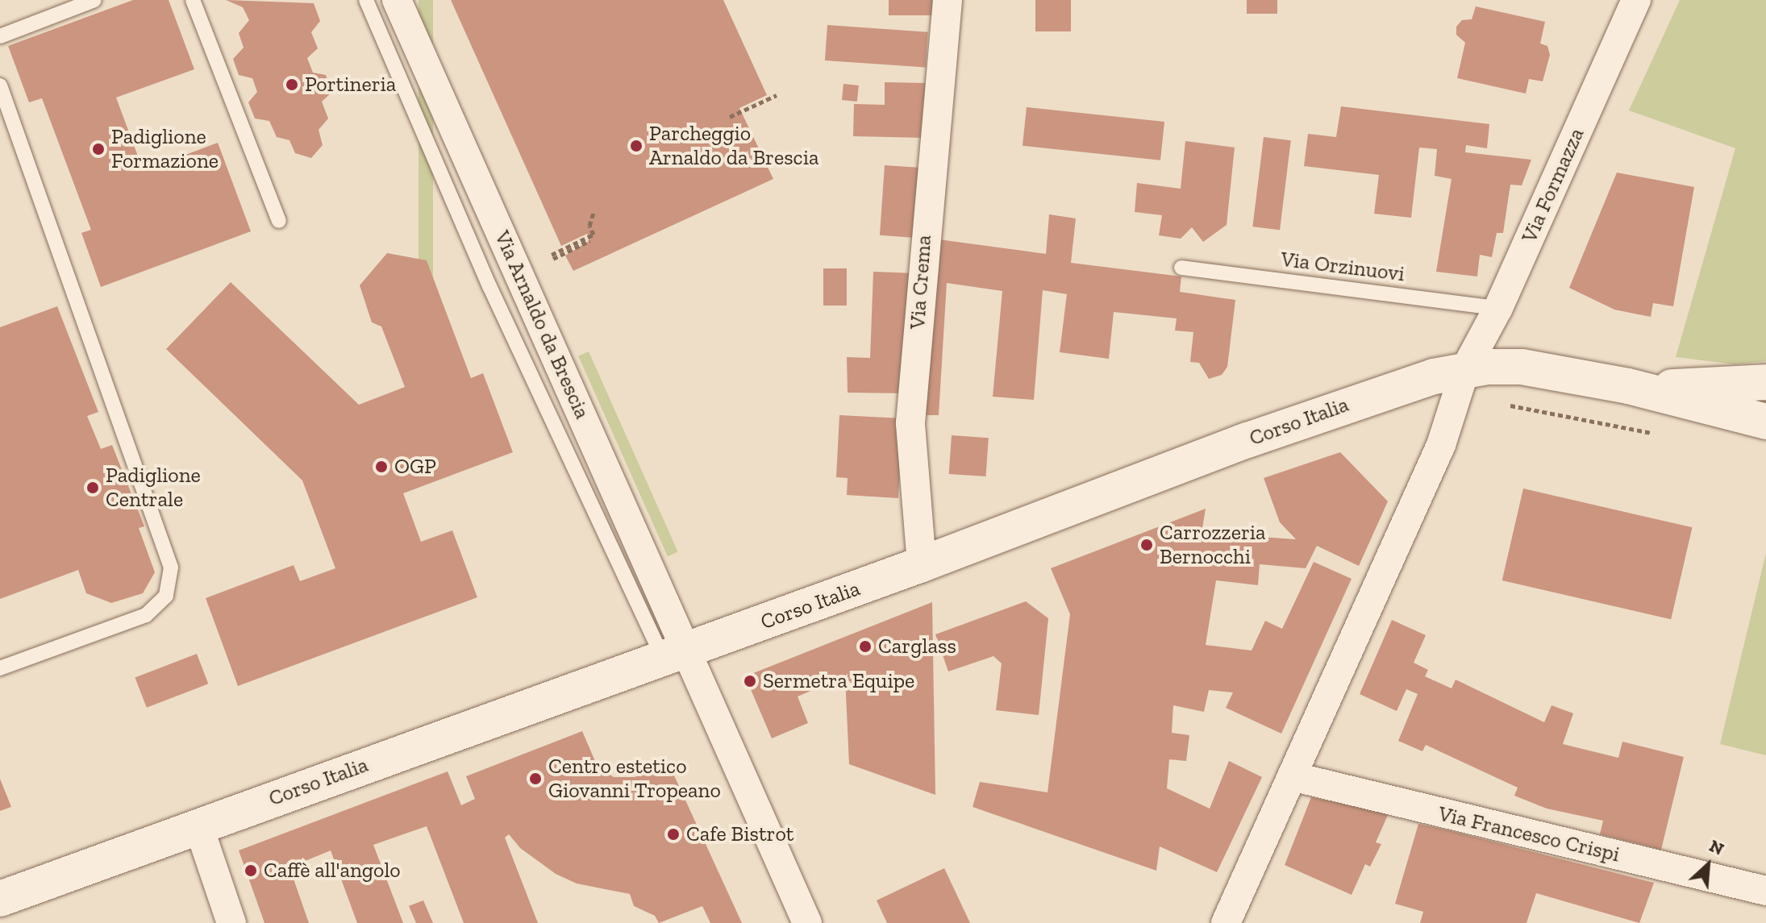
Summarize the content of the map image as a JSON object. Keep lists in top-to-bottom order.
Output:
{
  "streets": {
    "street": [
      "Via Formazza",
      "Via Crema",
      "Via Arnaldo da Brescia",
      "Corso Italia",
      "Via Francesco Crispi"
    ],
    "lane": ["Via Orzinuovi"]
  },
  "crossings": [
    ["Via Formazza", "Via Orzinuovi"],
    ["Via Formazza", "Corso Italia"],
    ["Via Crema", "Corso Italia"],
    ["Via Arnaldo da Brescia", "Corso Italia"]
  ],
  "places": [
    "Portineria",
    "Parcheggio Arnaldo da Brescia",
    "Padiglione Formazione",
    "OGP",
    "Padiglione Centrale",
    "Carrozzeria Bernocchi",
    "Carglass",
    "Sermetra Equipe",
    "Centro estetico Giovanni Tropeano",
    "Cafe Bistrot",
    "Caffè all'angolo"
  ],
  "north": "top right"
}
